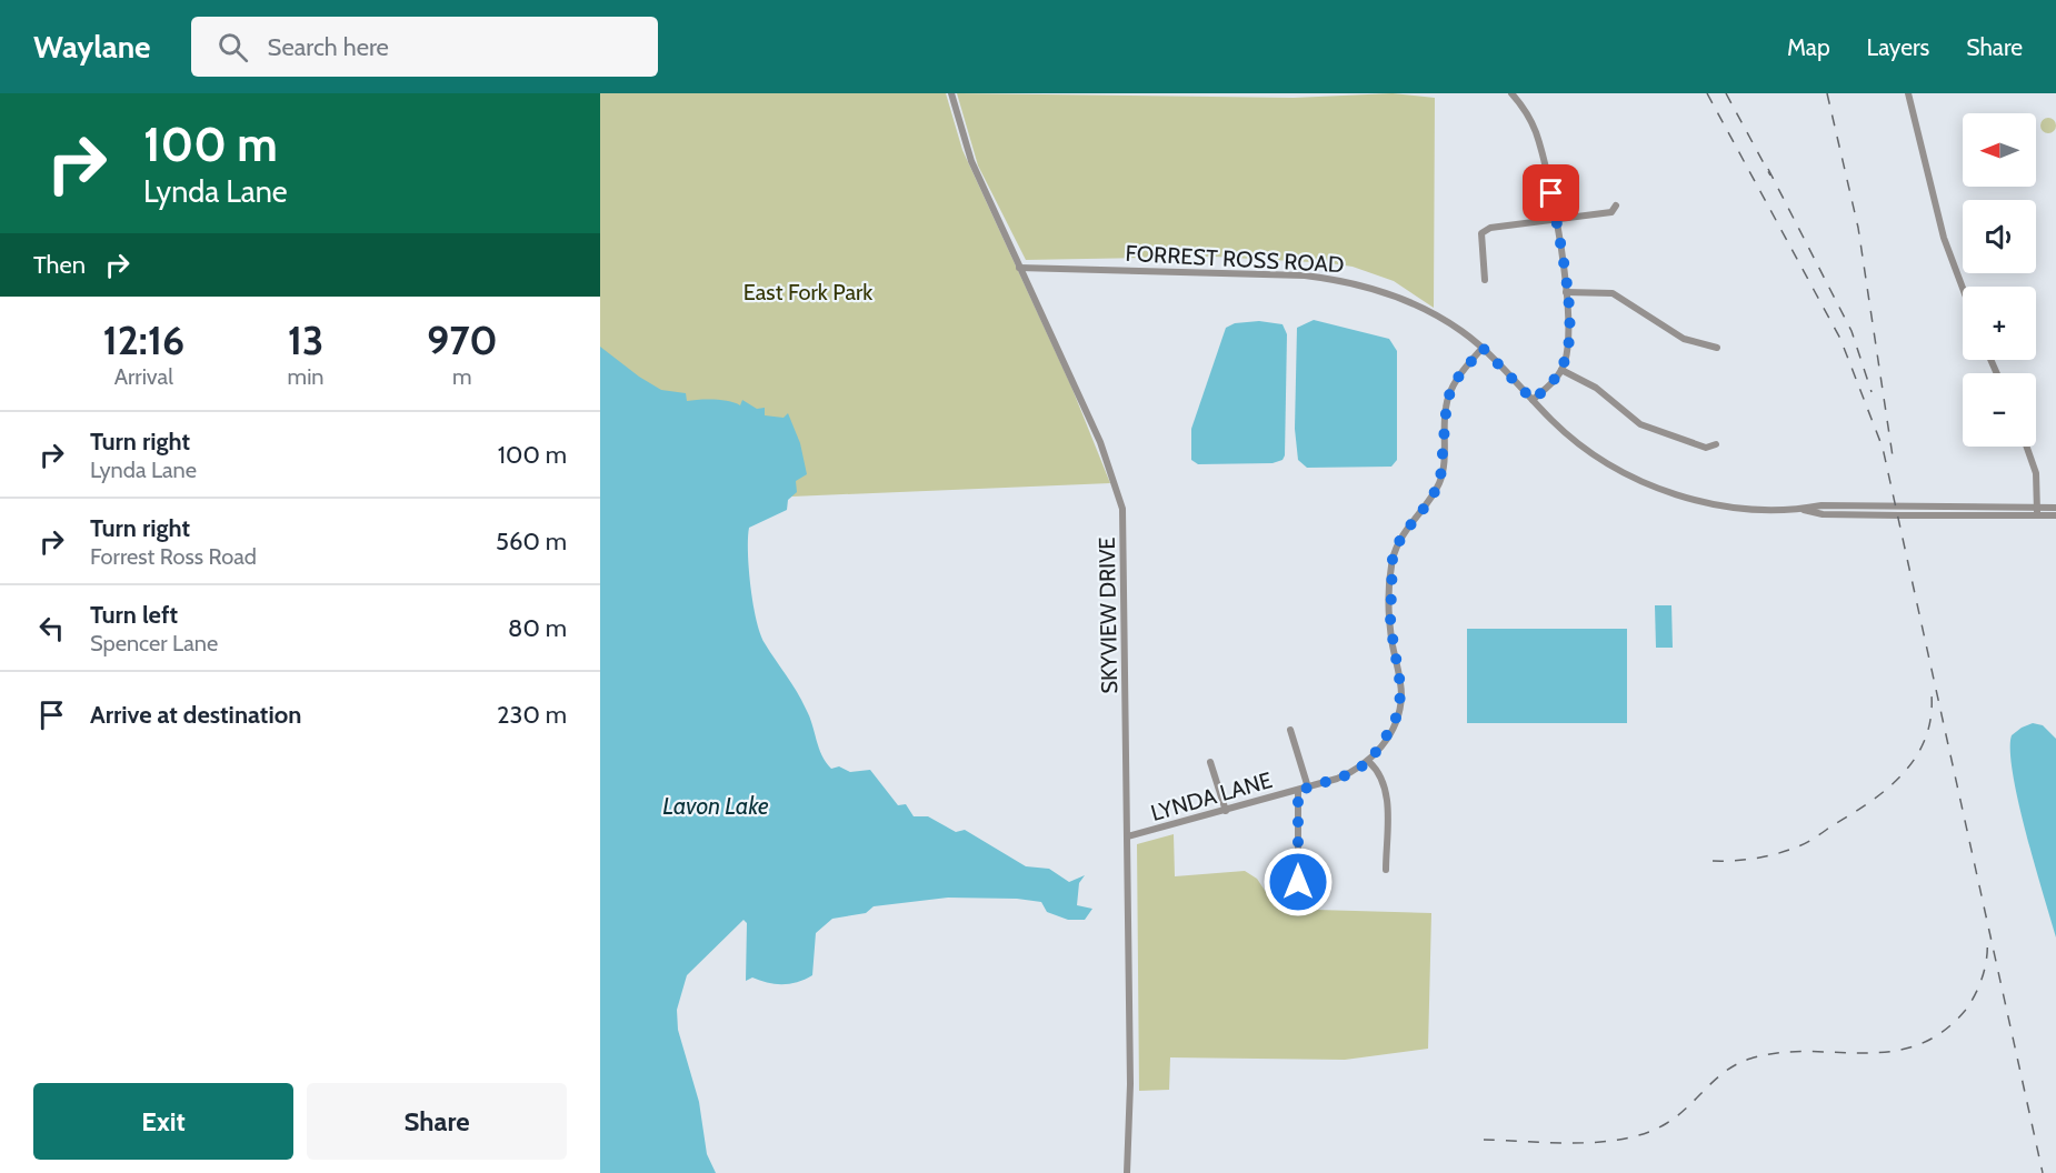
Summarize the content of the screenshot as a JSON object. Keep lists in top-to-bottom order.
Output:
{
  "streets": {
    "street": ["FORREST ROSS ROAD", "SKYVIEW DRIVE", "LYNDA LANE"]
  },
  "crossings": [
    ["FORREST ROSS ROAD", "SKYVIEW DRIVE"],
    ["FORREST ROSS ROAD", "LYNDA LANE"],
    ["SKYVIEW DRIVE", "LYNDA LANE"]
  ],
  "water": ["Lavon Lake"],
  "parks": ["East Fork Park"],
  "north": "left",
  "page": {
    "header": "Waylane",
    "search": "Search here",
    "nav": ["Map", "Layers", "Share"],
    "turn": ["100 m", "Lynda Lane"],
    "map_buttons": ["+", "−"],
    "then": "Then",
    "eta": [
      "12:16",
      "Arrival",
      "13",
      "min",
      "970",
      "m"
    ],
    "list": [
      {
        "name": "Turn right",
        "note": "Lynda Lane",
        "value": "100 m"
      },
      {
        "name": "Turn right",
        "note": "Forrest Ross Road",
        "value": "560 m"
      },
      {
        "name": "Turn left",
        "note": "Spencer Lane",
        "value": "80 m"
      },
      {
        "name": "Arrive at destination",
        "value": "230 m"
      }
    ],
    "buttons": ["Exit", "Share"]
  }
}
